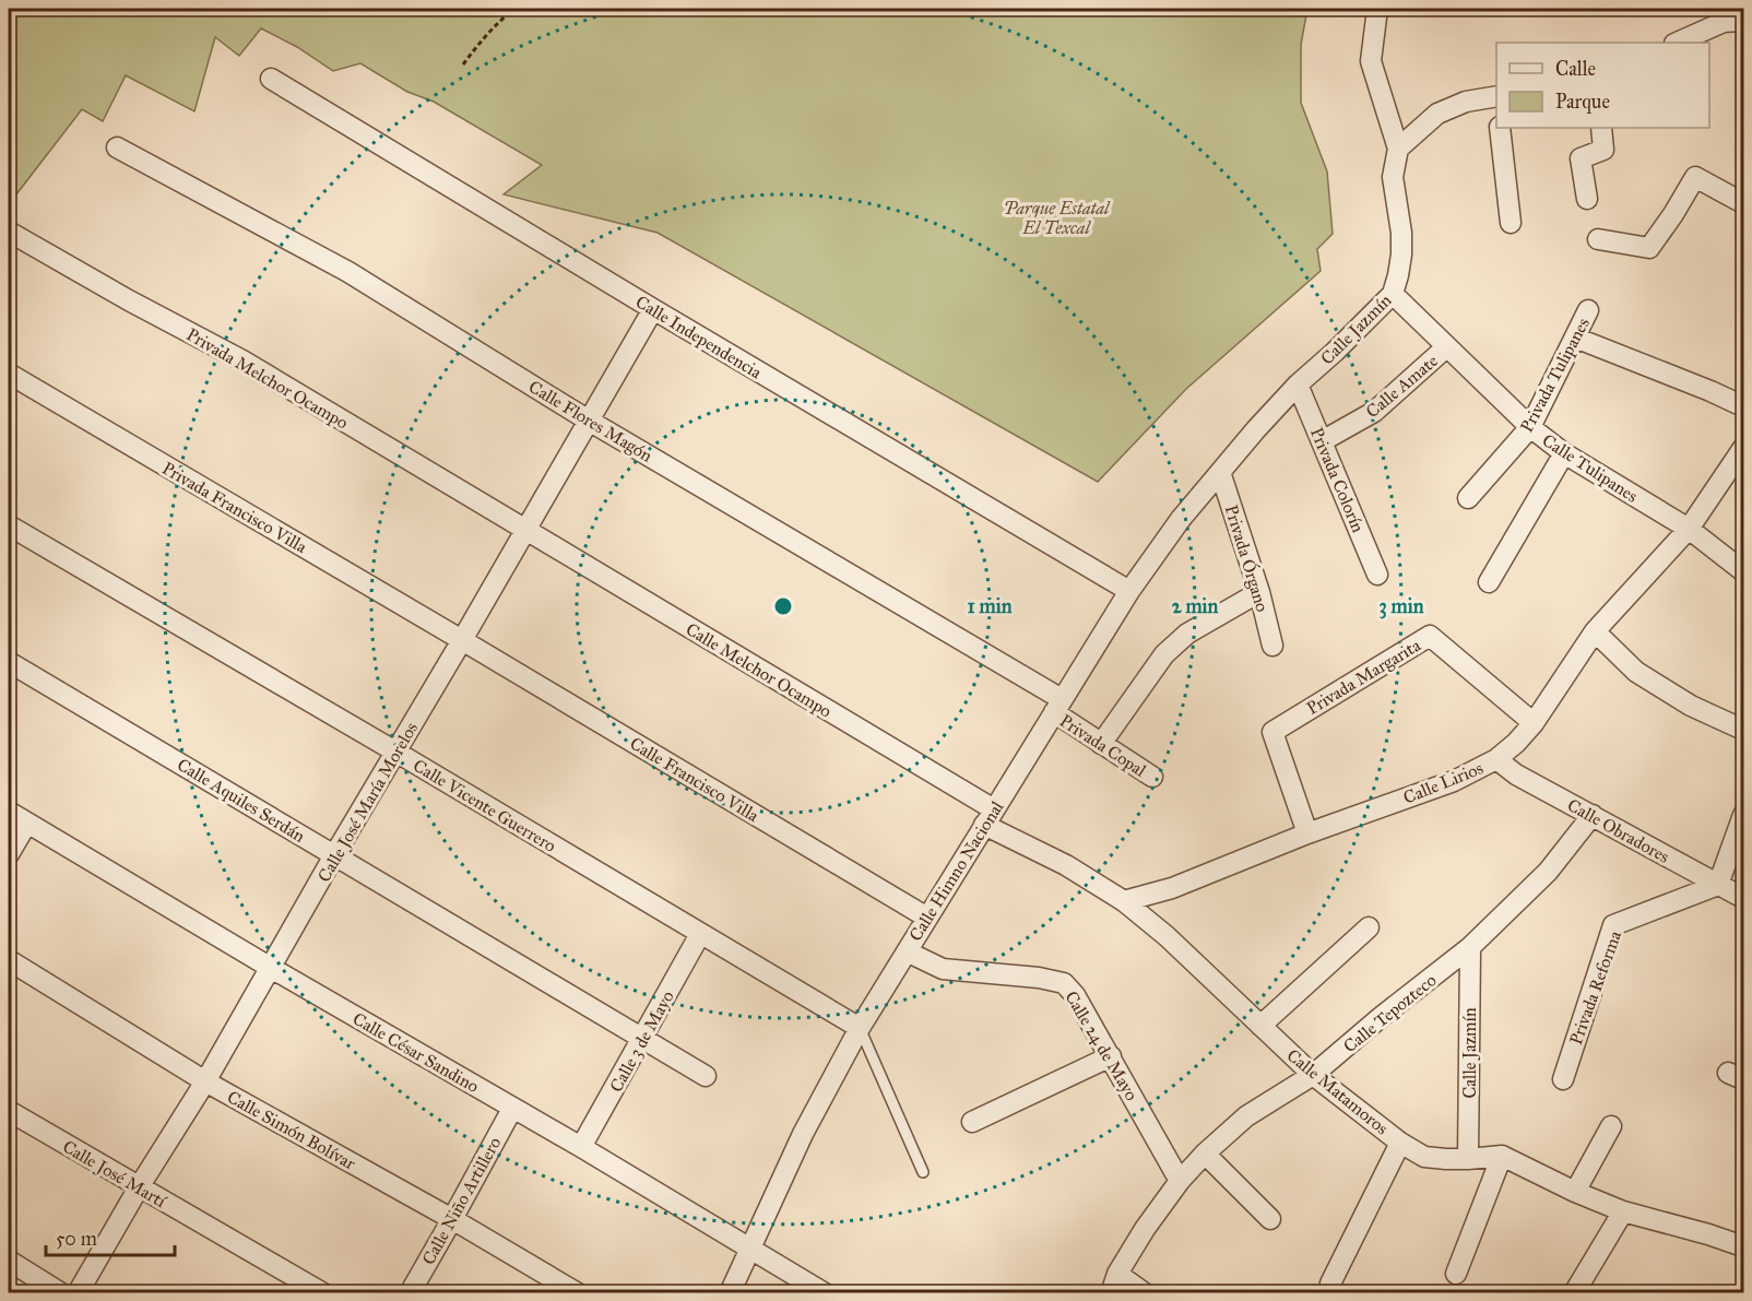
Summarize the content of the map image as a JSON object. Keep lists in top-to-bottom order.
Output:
{
  "streets": {
    "street": [
      "Calle Jazmín",
      "Calle Independencia",
      "Privada Tulipanes",
      "Privada Melchor Ocampo",
      "Calle Amate",
      "Calle Flores Magón",
      "Calle Tulipanes",
      "Privada Colorín",
      "Privada Francisco Villa",
      "Privada Órgano",
      "Calle Melchor Ocampo",
      "Privada Margarita",
      "Privada Copal",
      "Calle Francisco Villa",
      "Calle Lirios",
      "Calle Aquiles Serdán",
      "Calle José María Morelos",
      "Calle Vicente Guerrero",
      "Calle Obradores",
      "Calle Himno Nacional",
      "Privada Reforma",
      "Calle Tepozteco",
      "Calle 3 de Mayo",
      "Calle 24 de Mayo",
      "Calle César Sandino",
      "Calle Matamoros",
      "Calle Simón Bolívar",
      "Calle José Martí",
      "Calle Niño Artillero"
    ]
  },
  "crossings": [
    ["Calle Jazmín", "Calle Tulipanes"],
    ["Calle Jazmín", "Privada Colorín"],
    ["Calle Jazmín", "Privada Órgano"],
    ["Calle Jazmín", "Calle Himno Nacional"],
    ["Calle Jazmín", "Calle Tepozteco"],
    ["Calle Jazmín", "Calle Matamoros"],
    ["Calle Independencia", "Calle José María Morelos"],
    ["Calle Independencia", "Calle Himno Nacional"],
    ["Privada Tulipanes", "Calle Tulipanes"],
    ["Privada Melchor Ocampo", "Calle Melchor Ocampo"],
    ["Privada Melchor Ocampo", "Calle José María Morelos"],
    ["Calle Amate", "Calle Tulipanes"],
    ["Calle Amate", "Privada Colorín"],
    ["Calle Flores Magón", "Privada Copal"],
    ["Calle Flores Magón", "Calle José María Morelos"],
    ["Calle Flores Magón", "Calle Himno Nacional"],
    ["Calle Tulipanes", "Calle Lirios"],
    ["Privada Francisco Villa", "Calle Francisco Villa"],
    ["Privada Francisco Villa", "Calle José María Morelos"],
    ["Privada Órgano", "Calle Himno Nacional"],
    ["Calle Melchor Ocampo", "Calle José María Morelos"],
    ["Calle Melchor Ocampo", "Calle Himno Nacional"],
    ["Calle Melchor Ocampo", "Calle Matamoros"],
    ["Privada Margarita", "Calle Lirios"],
    ["Privada Copal", "Calle Himno Nacional"],
    ["Calle Francisco Villa", "Calle José María Morelos"],
    ["Calle Francisco Villa", "Calle Himno Nacional"],
    ["Calle Lirios", "Calle Obradores"],
    ["Calle Lirios", "Calle Matamoros"],
    ["Calle Aquiles Serdán", "Calle José María Morelos"],
    ["Calle Aquiles Serdán", "Calle 3 de Mayo"],
    ["Calle José María Morelos", "Calle Vicente Guerrero"],
    ["Calle José María Morelos", "Calle César Sandino"],
    ["Calle José María Morelos", "Calle Simón Bolívar"],
    ["Calle José María Morelos", "Calle José Martí"],
    ["Calle Vicente Guerrero", "Calle Himno Nacional"],
    ["Calle Vicente Guerrero", "Calle 3 de Mayo"],
    ["Calle Obradores", "Privada Reforma"],
    ["Calle Obradores", "Calle Tepozteco"],
    ["Calle Himno Nacional", "Calle 24 de Mayo"],
    ["Calle Himno Nacional", "Calle César Sandino"],
    ["Calle Himno Nacional", "Calle Matamoros"],
    ["Calle Tepozteco", "Calle 24 de Mayo"],
    ["Calle Tepozteco", "Calle Matamoros"],
    ["Calle 3 de Mayo", "Calle César Sandino"],
    ["Calle César Sandino", "Calle Niño Artillero"],
    ["Calle Simón Bolívar", "Calle Niño Artillero"]
  ],
  "parks": ["Parque Estatal El Texcal"],
  "legend": ["Calle", "Parque"],
  "scale_bar": "50 m",
  "rings": ["1 min", "2 min", "3 min"]
}
